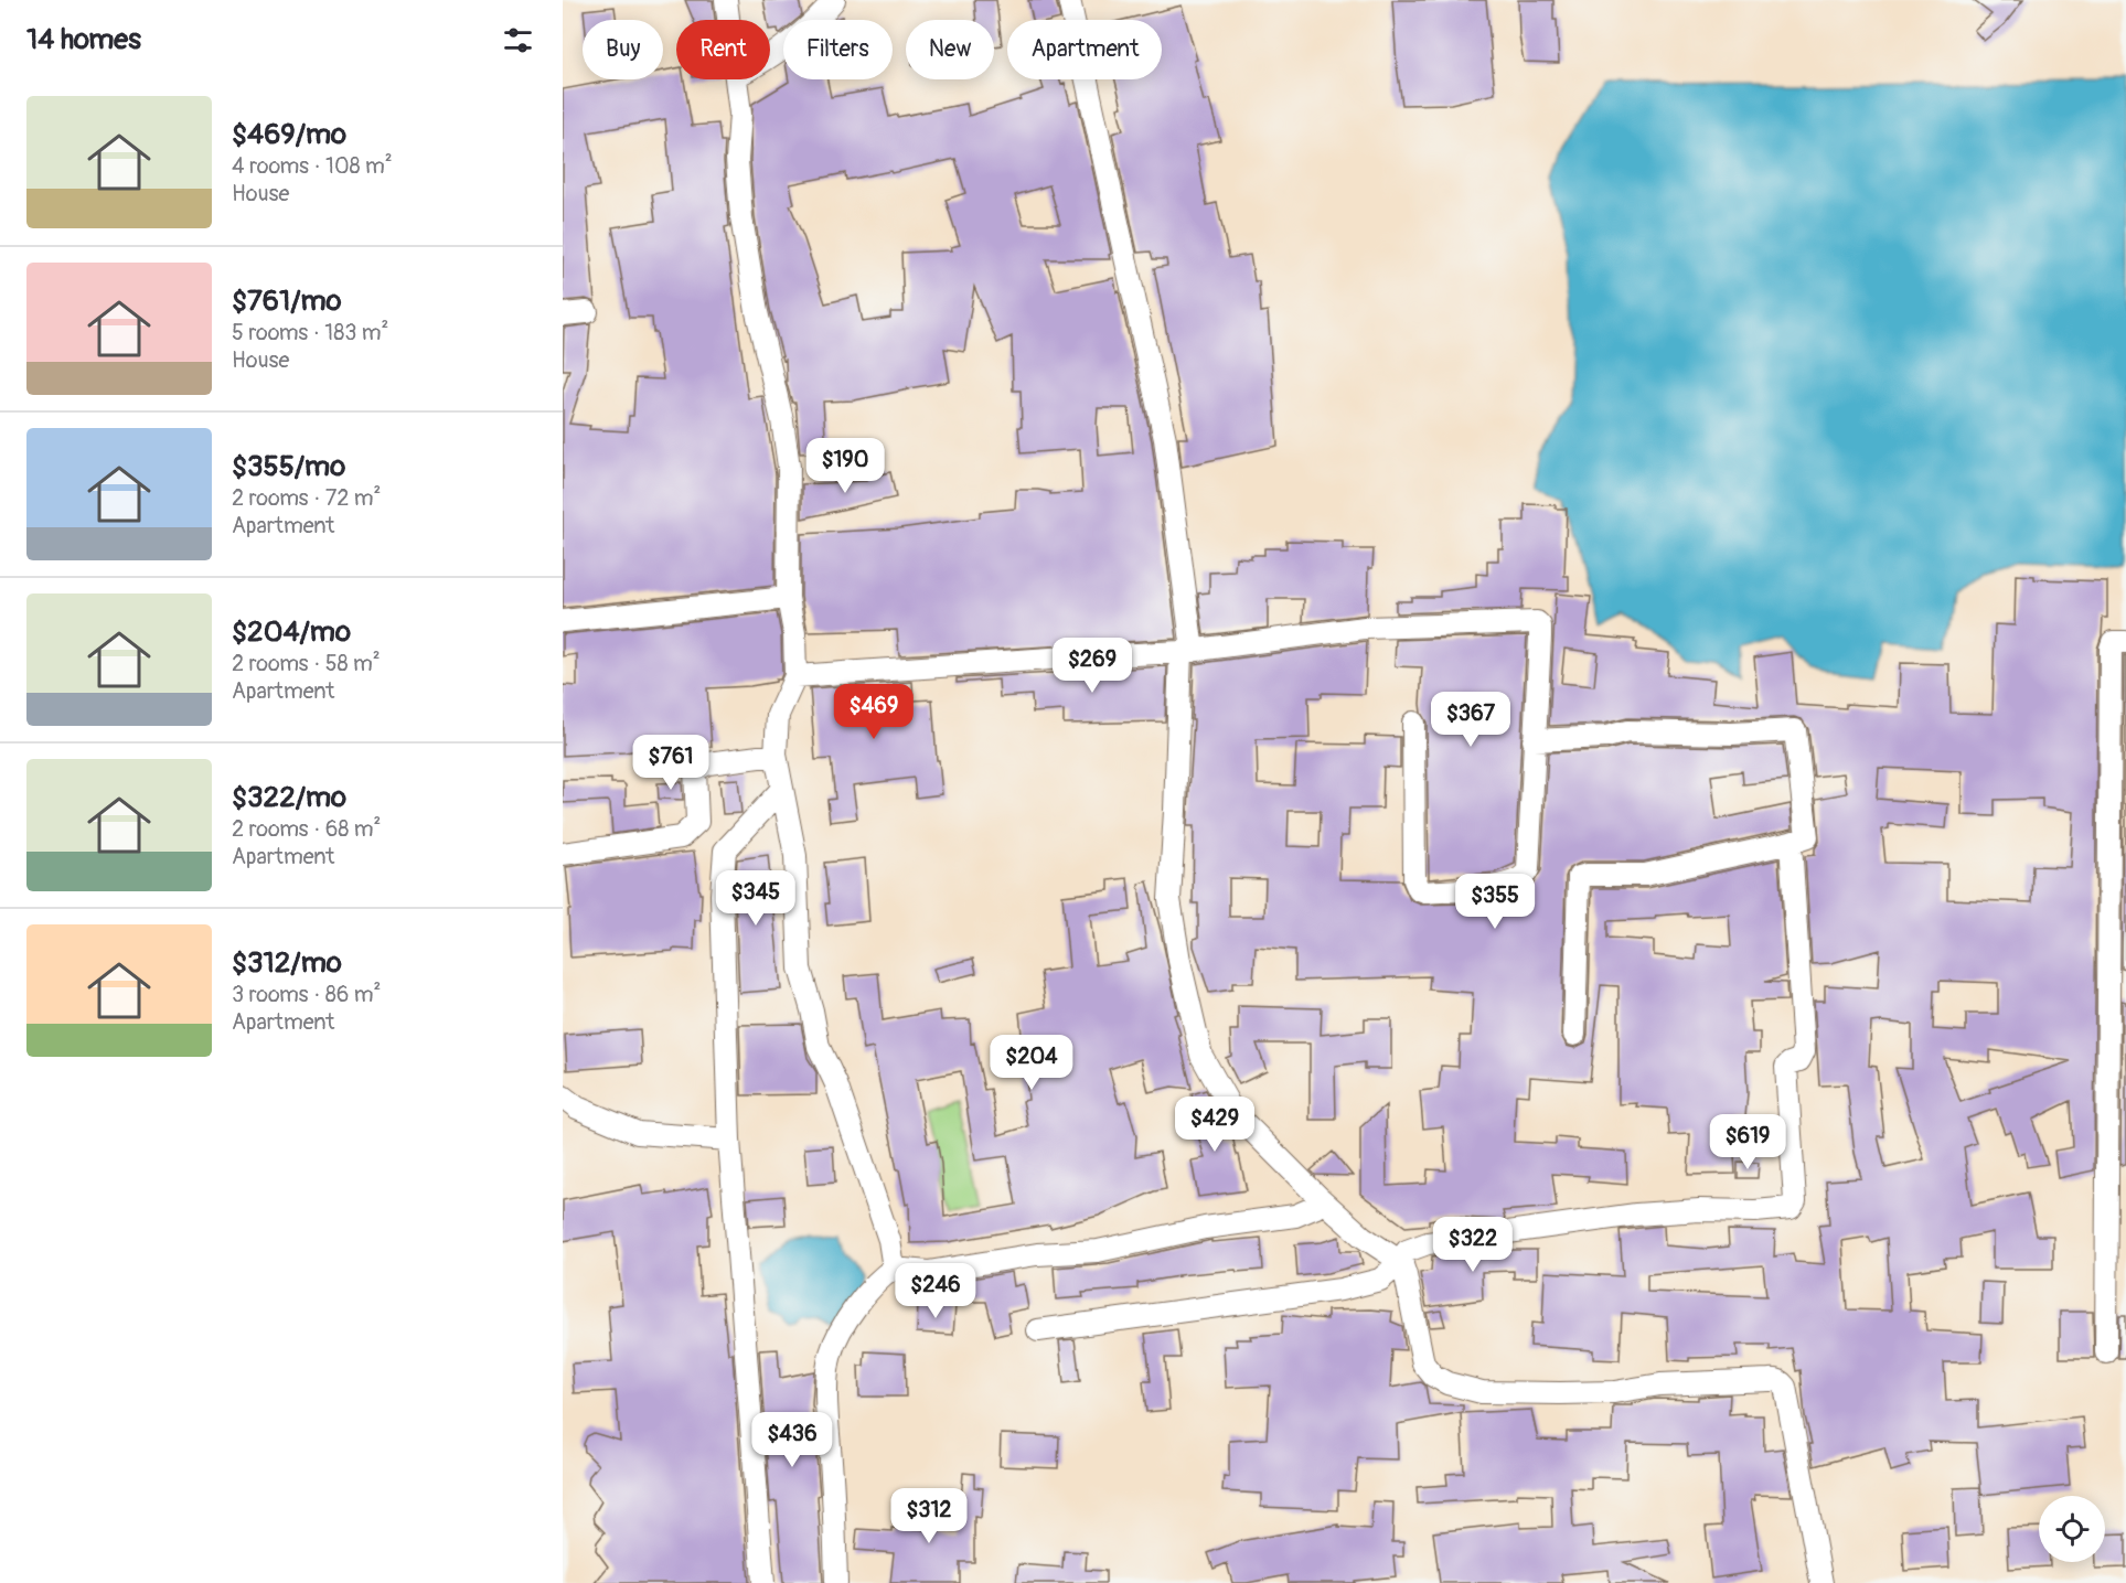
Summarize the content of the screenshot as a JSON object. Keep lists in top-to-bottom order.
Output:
{
  "page": {
    "heading": "14 homes",
    "chip": [
      "Buy",
      "Rent",
      "Filters",
      "New",
      "Apartment"
    ],
    "list": [
      {
        "name": "$469/mo",
        "note": "4 rooms · 108 m² · House"
      },
      {
        "name": "$761/mo",
        "note": "5 rooms · 183 m² · House"
      },
      {
        "name": "$355/mo",
        "note": "2 rooms · 72 m² · Apartment"
      },
      {
        "name": "$204/mo",
        "note": "2 rooms · 58 m² · Apartment"
      },
      {
        "name": "$322/mo",
        "note": "2 rooms · 68 m² · Apartment"
      },
      {
        "name": "$312/mo",
        "note": "3 rooms · 86 m² · Apartment"
      }
    ],
    "price": [
      "$190",
      "$269",
      "$469",
      "$367",
      "$761",
      "$345",
      "$355",
      "$204",
      "$429",
      "$619",
      "$322",
      "$246",
      "$436",
      "$312"
    ]
  }
}
